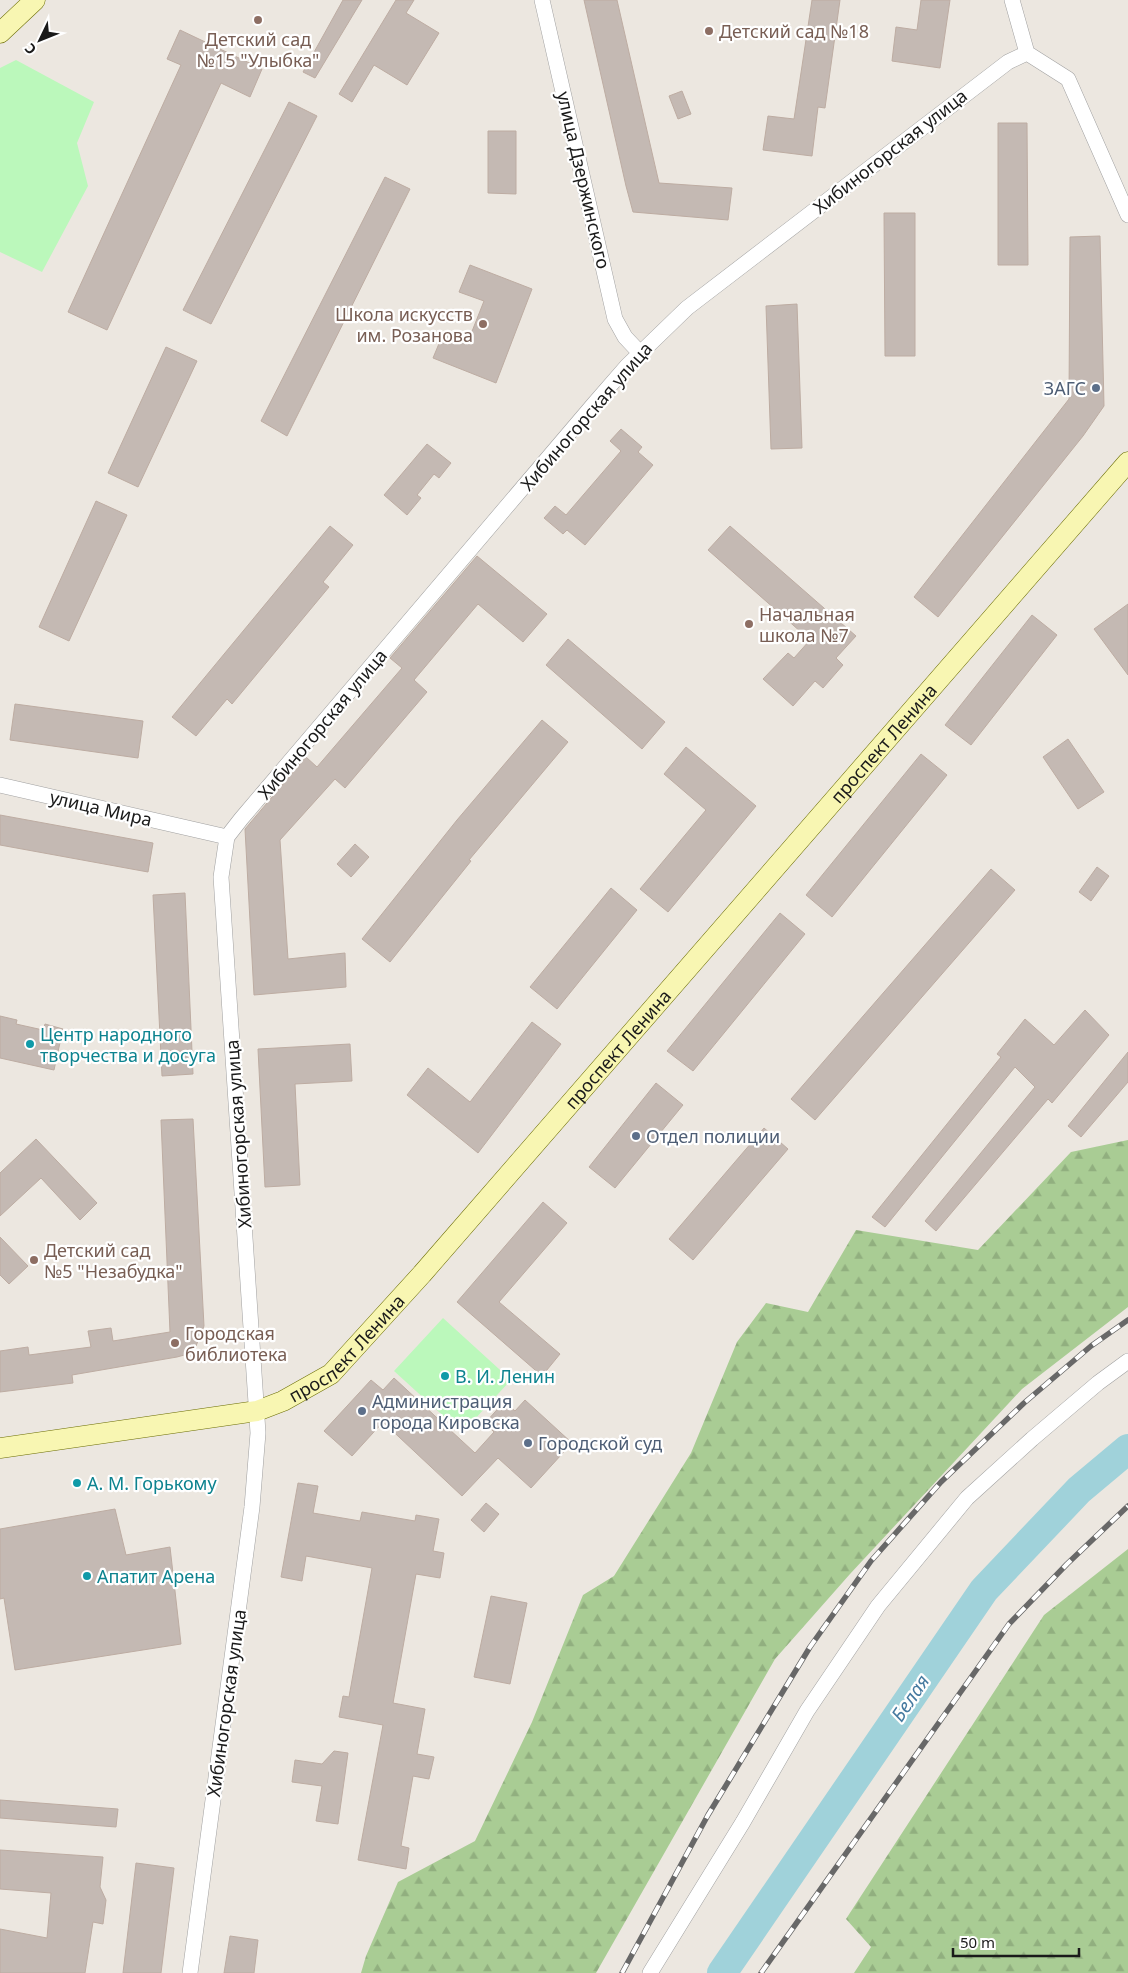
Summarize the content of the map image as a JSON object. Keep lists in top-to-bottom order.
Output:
{
  "streets": {
    "main road": ["проспект Ленина"],
    "street": ["Хибиногорская улица", "улица Дзержинского", "улица Мира"]
  },
  "crossings": [
    ["Хибиногорская улица", "улица Дзержинского"],
    ["Хибиногорская улица", "проспект Ленина"],
    ["Хибиногорская улица", "улица Мира"]
  ],
  "water": ["Белая"],
  "places": [
    "Детский сад №15 \"Улыбка\"",
    "Детский сад №18",
    "Школа искусств им. Розанова",
    "ЗАГС",
    "Начальная школа №7",
    "Центр народного творчества и досуга",
    "Отдел полиции",
    "Детский сад №5 \"Незабудка\"",
    "Городская библиотека",
    "В. И. Ленин",
    "Администрация города Кировска",
    "Городской суд",
    "А. М. Горькому",
    "Апатит Арена"
  ],
  "scale_bar": "50 m",
  "north": "bottom left"
}
